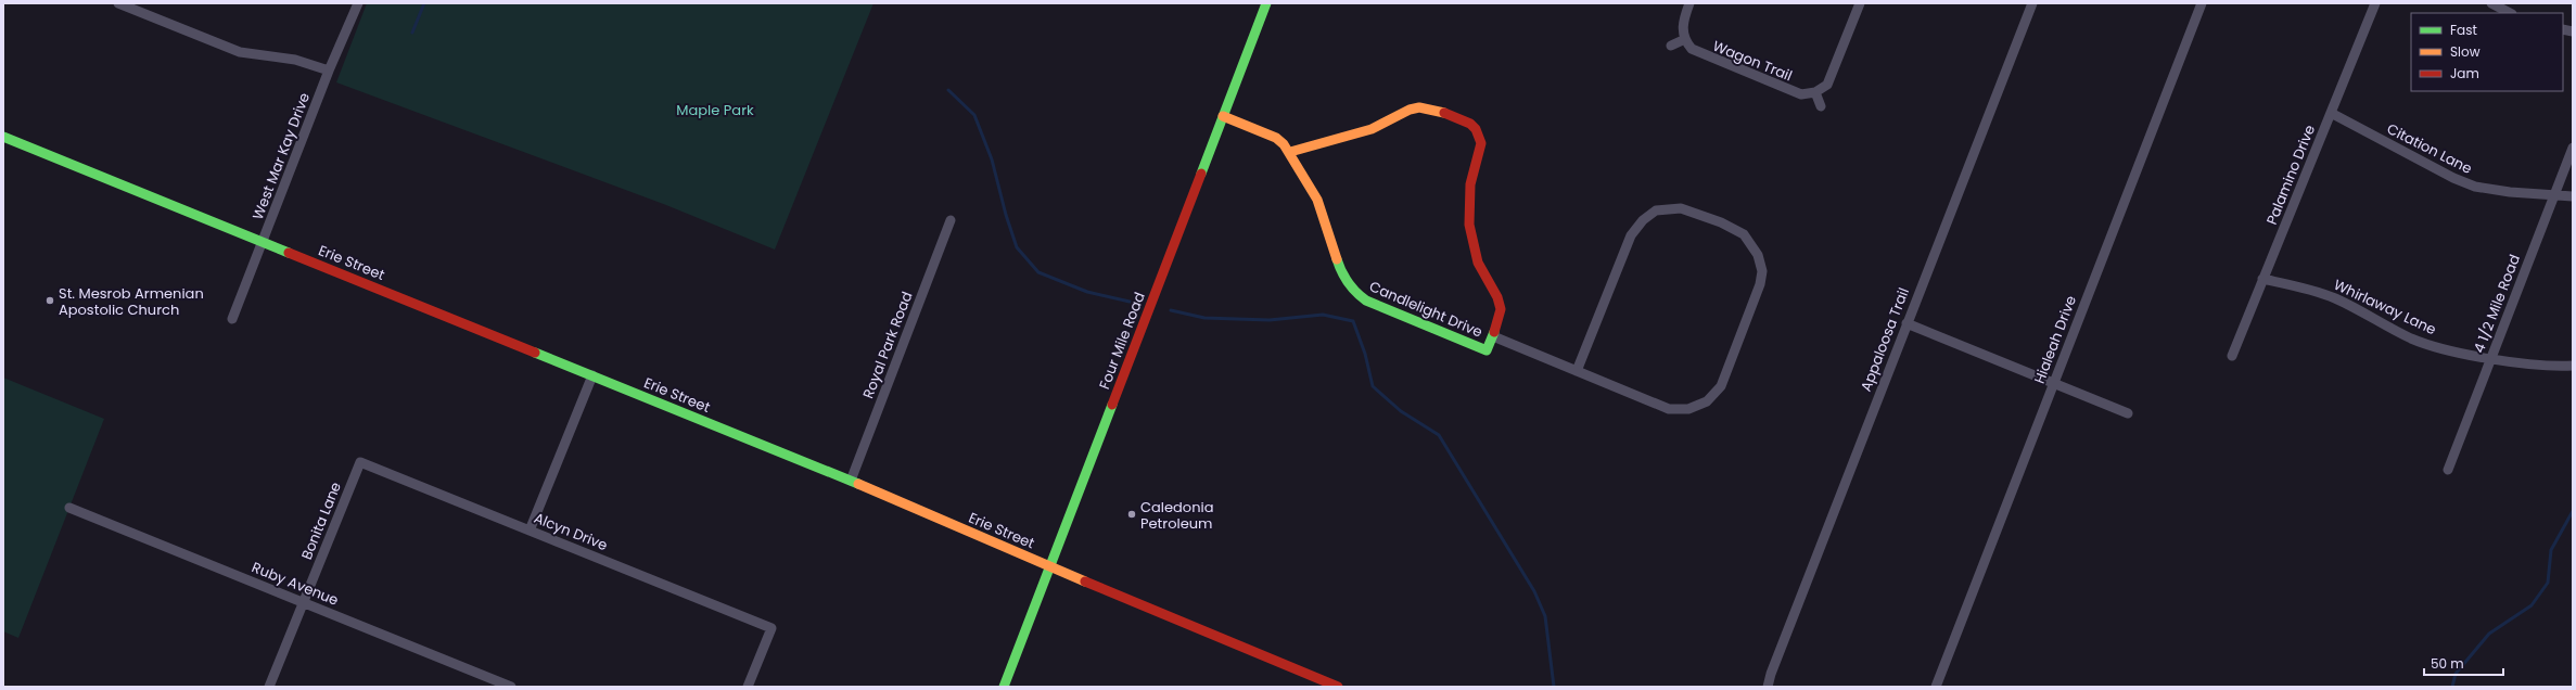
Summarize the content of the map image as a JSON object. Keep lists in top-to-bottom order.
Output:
{
  "streets": {
    "street": [
      "Wagon Trail",
      "Citation Lane",
      "West Mar Kay Drive",
      "Palamino Drive",
      "Erie Street",
      "4 1/2 Mile Road",
      "Whirlaway Lane",
      "Candlelight Drive",
      "Appaloosa Trail",
      "Hialeah Drive",
      "Four Mile Road",
      "Royal Park Road",
      "Bonita Lane",
      "Alcyn Drive",
      "Ruby Avenue"
    ]
  },
  "crossings": [
    ["Citation Lane", "Palamino Drive"],
    ["Citation Lane", "4 1/2 Mile Road"],
    ["West Mar Kay Drive", "Erie Street"],
    ["Palamino Drive", "Whirlaway Lane"],
    ["Erie Street", "Four Mile Road"],
    ["Erie Street", "Royal Park Road"],
    ["4 1/2 Mile Road", "Whirlaway Lane"],
    ["Candlelight Drive", "Four Mile Road"],
    ["Bonita Lane", "Alcyn Drive"],
    ["Bonita Lane", "Ruby Avenue"]
  ],
  "parks": ["Maple Park"],
  "places": ["St. Mesrob Armenian Apostolic Church", "Caledonia Petroleum"],
  "legend": ["Fast", "Slow", "Jam"],
  "scale_bar": "50 m"
}
